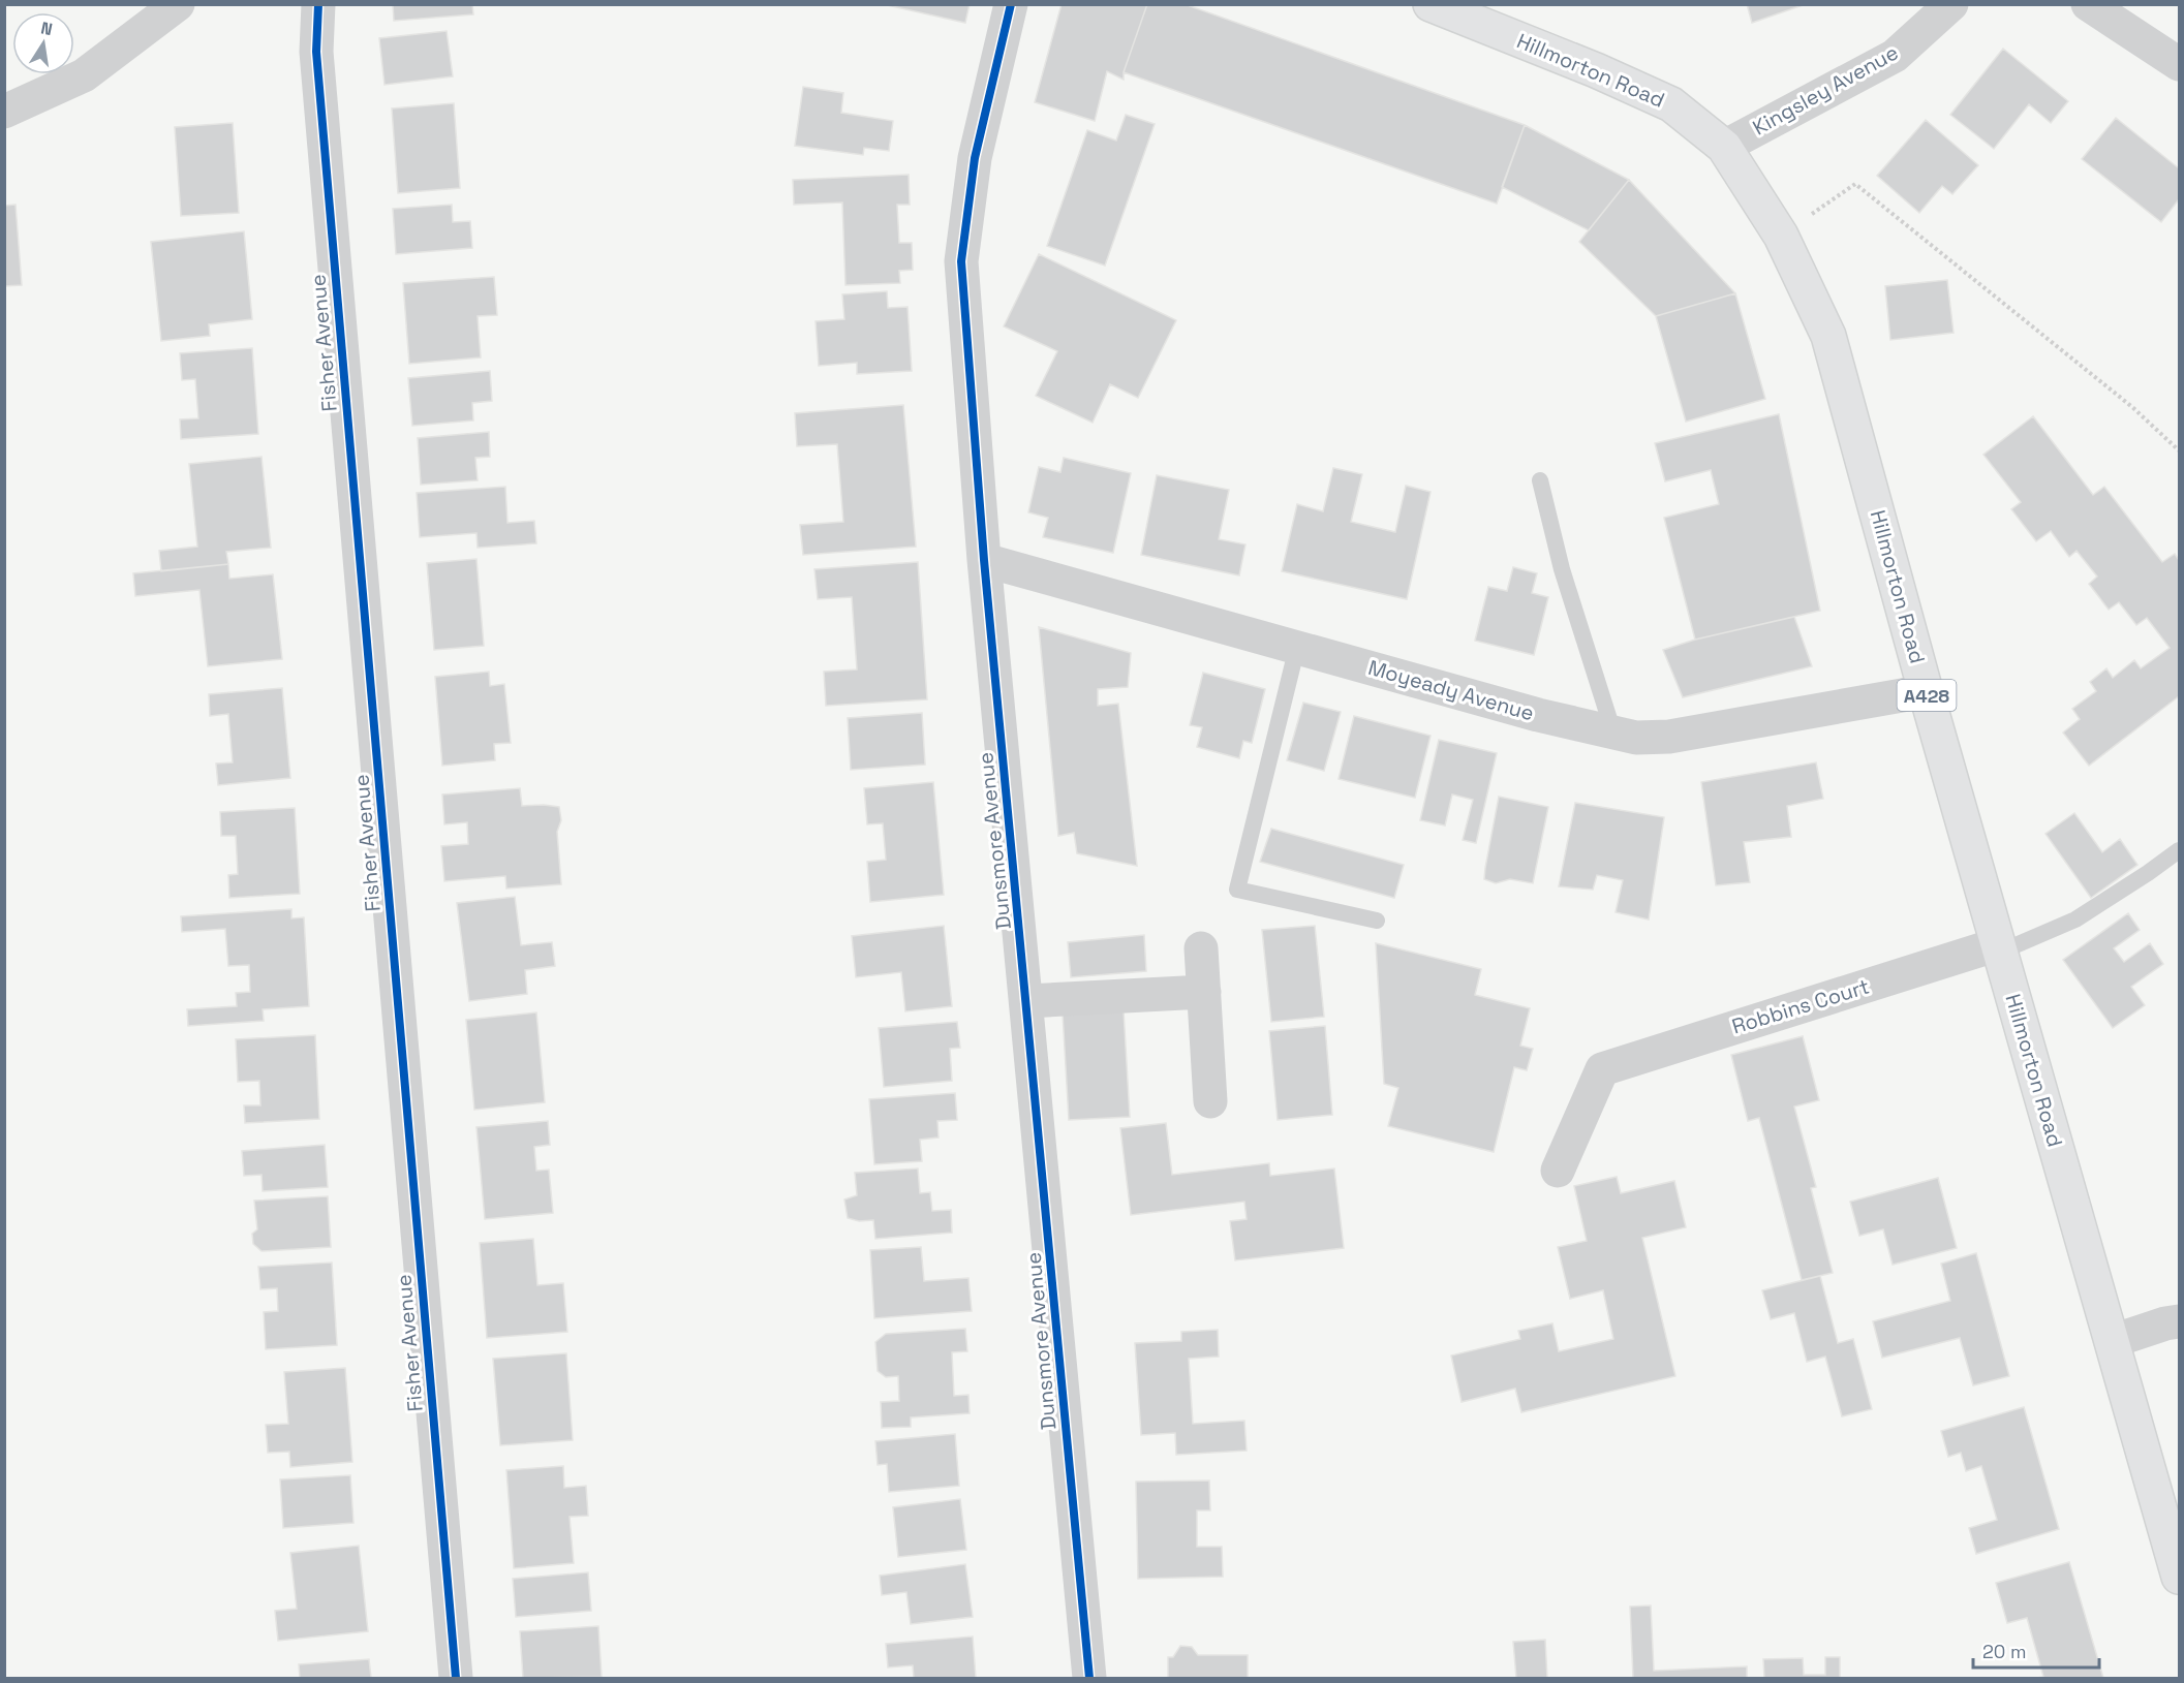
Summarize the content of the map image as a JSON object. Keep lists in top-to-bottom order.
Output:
{
  "streets": {
    "highway": ["Hillmorton Road", "A428"],
    "street": [
      "Kingsley Avenue",
      "Fisher Avenue",
      "Moyeady Avenue",
      "Dunsmore Avenue",
      "Robbins Court"
    ]
  },
  "crossings": [
    ["Hillmorton Road", "Kingsley Avenue"],
    ["Hillmorton Road", "Moyeady Avenue"],
    ["Hillmorton Road", "Robbins Court"],
    ["Moyeady Avenue", "Dunsmore Avenue"]
  ],
  "scale_bar": "20 m",
  "north": "top"
}
